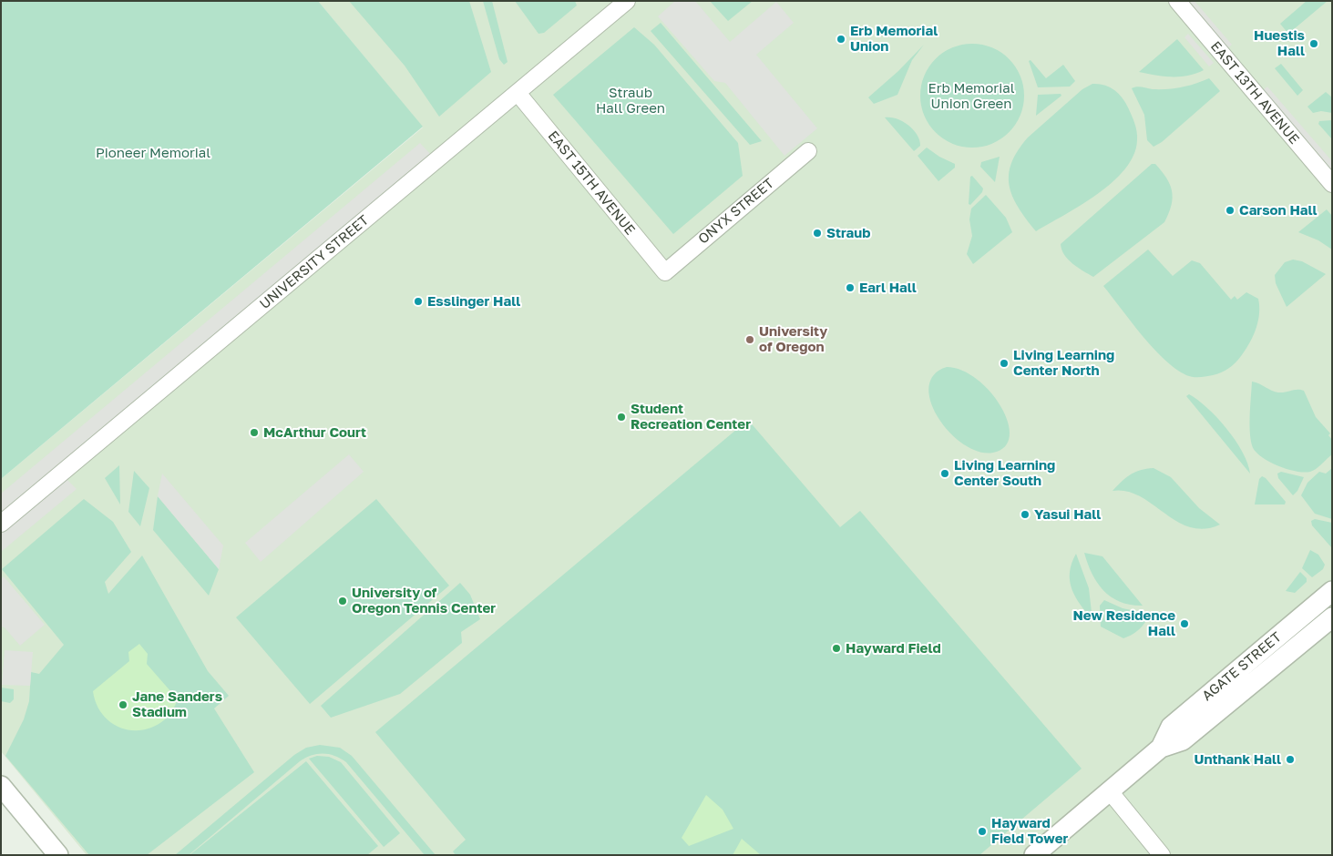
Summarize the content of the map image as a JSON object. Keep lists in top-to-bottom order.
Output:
{
  "streets": {
    "street": [
      "EAST 13TH AVENUE",
      "EAST 15TH AVENUE",
      "ONYX STREET",
      "UNIVERSITY STREET",
      "AGATE STREET"
    ]
  },
  "crossings": [
    ["EAST 15TH AVENUE", "ONYX STREET"],
    ["EAST 15TH AVENUE", "UNIVERSITY STREET"]
  ],
  "parks": ["Erb Memorial Union Green", "Straub Hall Green", "Pioneer Memorial"],
  "places": [
    "Erb Memorial Union",
    "Huestis Hall",
    "Carson Hall",
    "Straub",
    "Earl Hall",
    "Esslinger Hall",
    "University of Oregon",
    "Living Learning Center North",
    "Student Recreation Center",
    "McArthur Court",
    "Living Learning Center South",
    "Yasui Hall",
    "University of Oregon Tennis Center",
    "New Residence Hall",
    "Hayward Field",
    "Jane Sanders Stadium",
    "Unthank Hall",
    "Hayward Field Tower"
  ]
}
